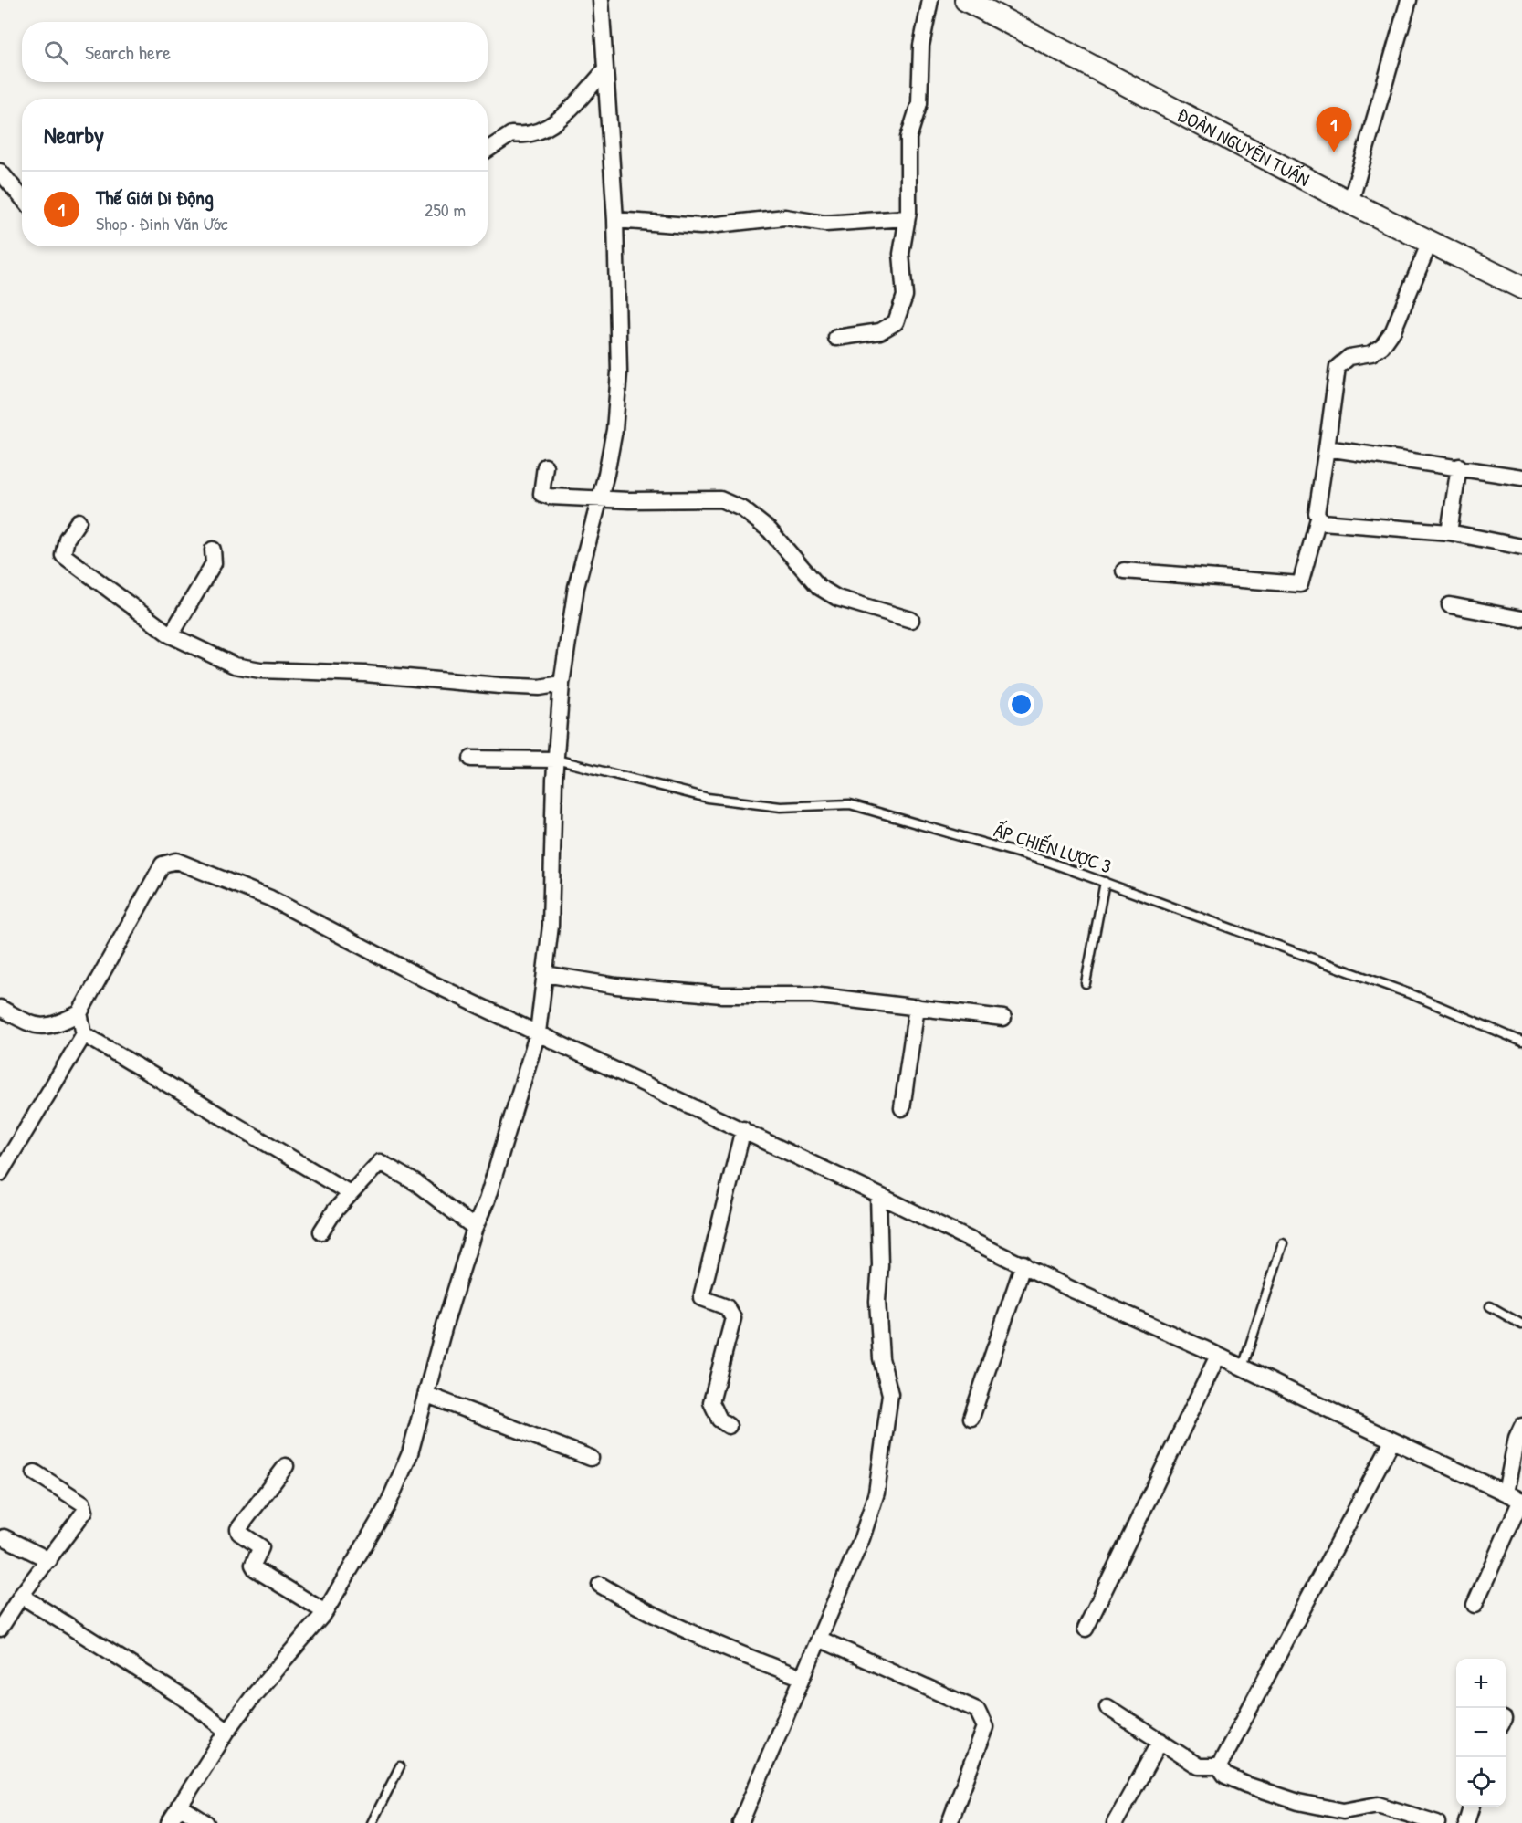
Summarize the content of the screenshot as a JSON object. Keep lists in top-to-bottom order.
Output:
{
  "streets": {
    "main road": ["ĐOÀN NGUYỄN TUẤN"],
    "lane": ["ẤP CHIẾN LƯỢC 3"]
  },
  "page": {
    "search": "Search here",
    "heading": "Nearby",
    "pins": "1",
    "list": [
      {
        "mark": "1",
        "name": "Thế Giới Di Động",
        "note": "Shop · Đinh Văn Ước",
        "value": "250 m"
      }
    ],
    "map_buttons": ["+", "−"]
  }
}
